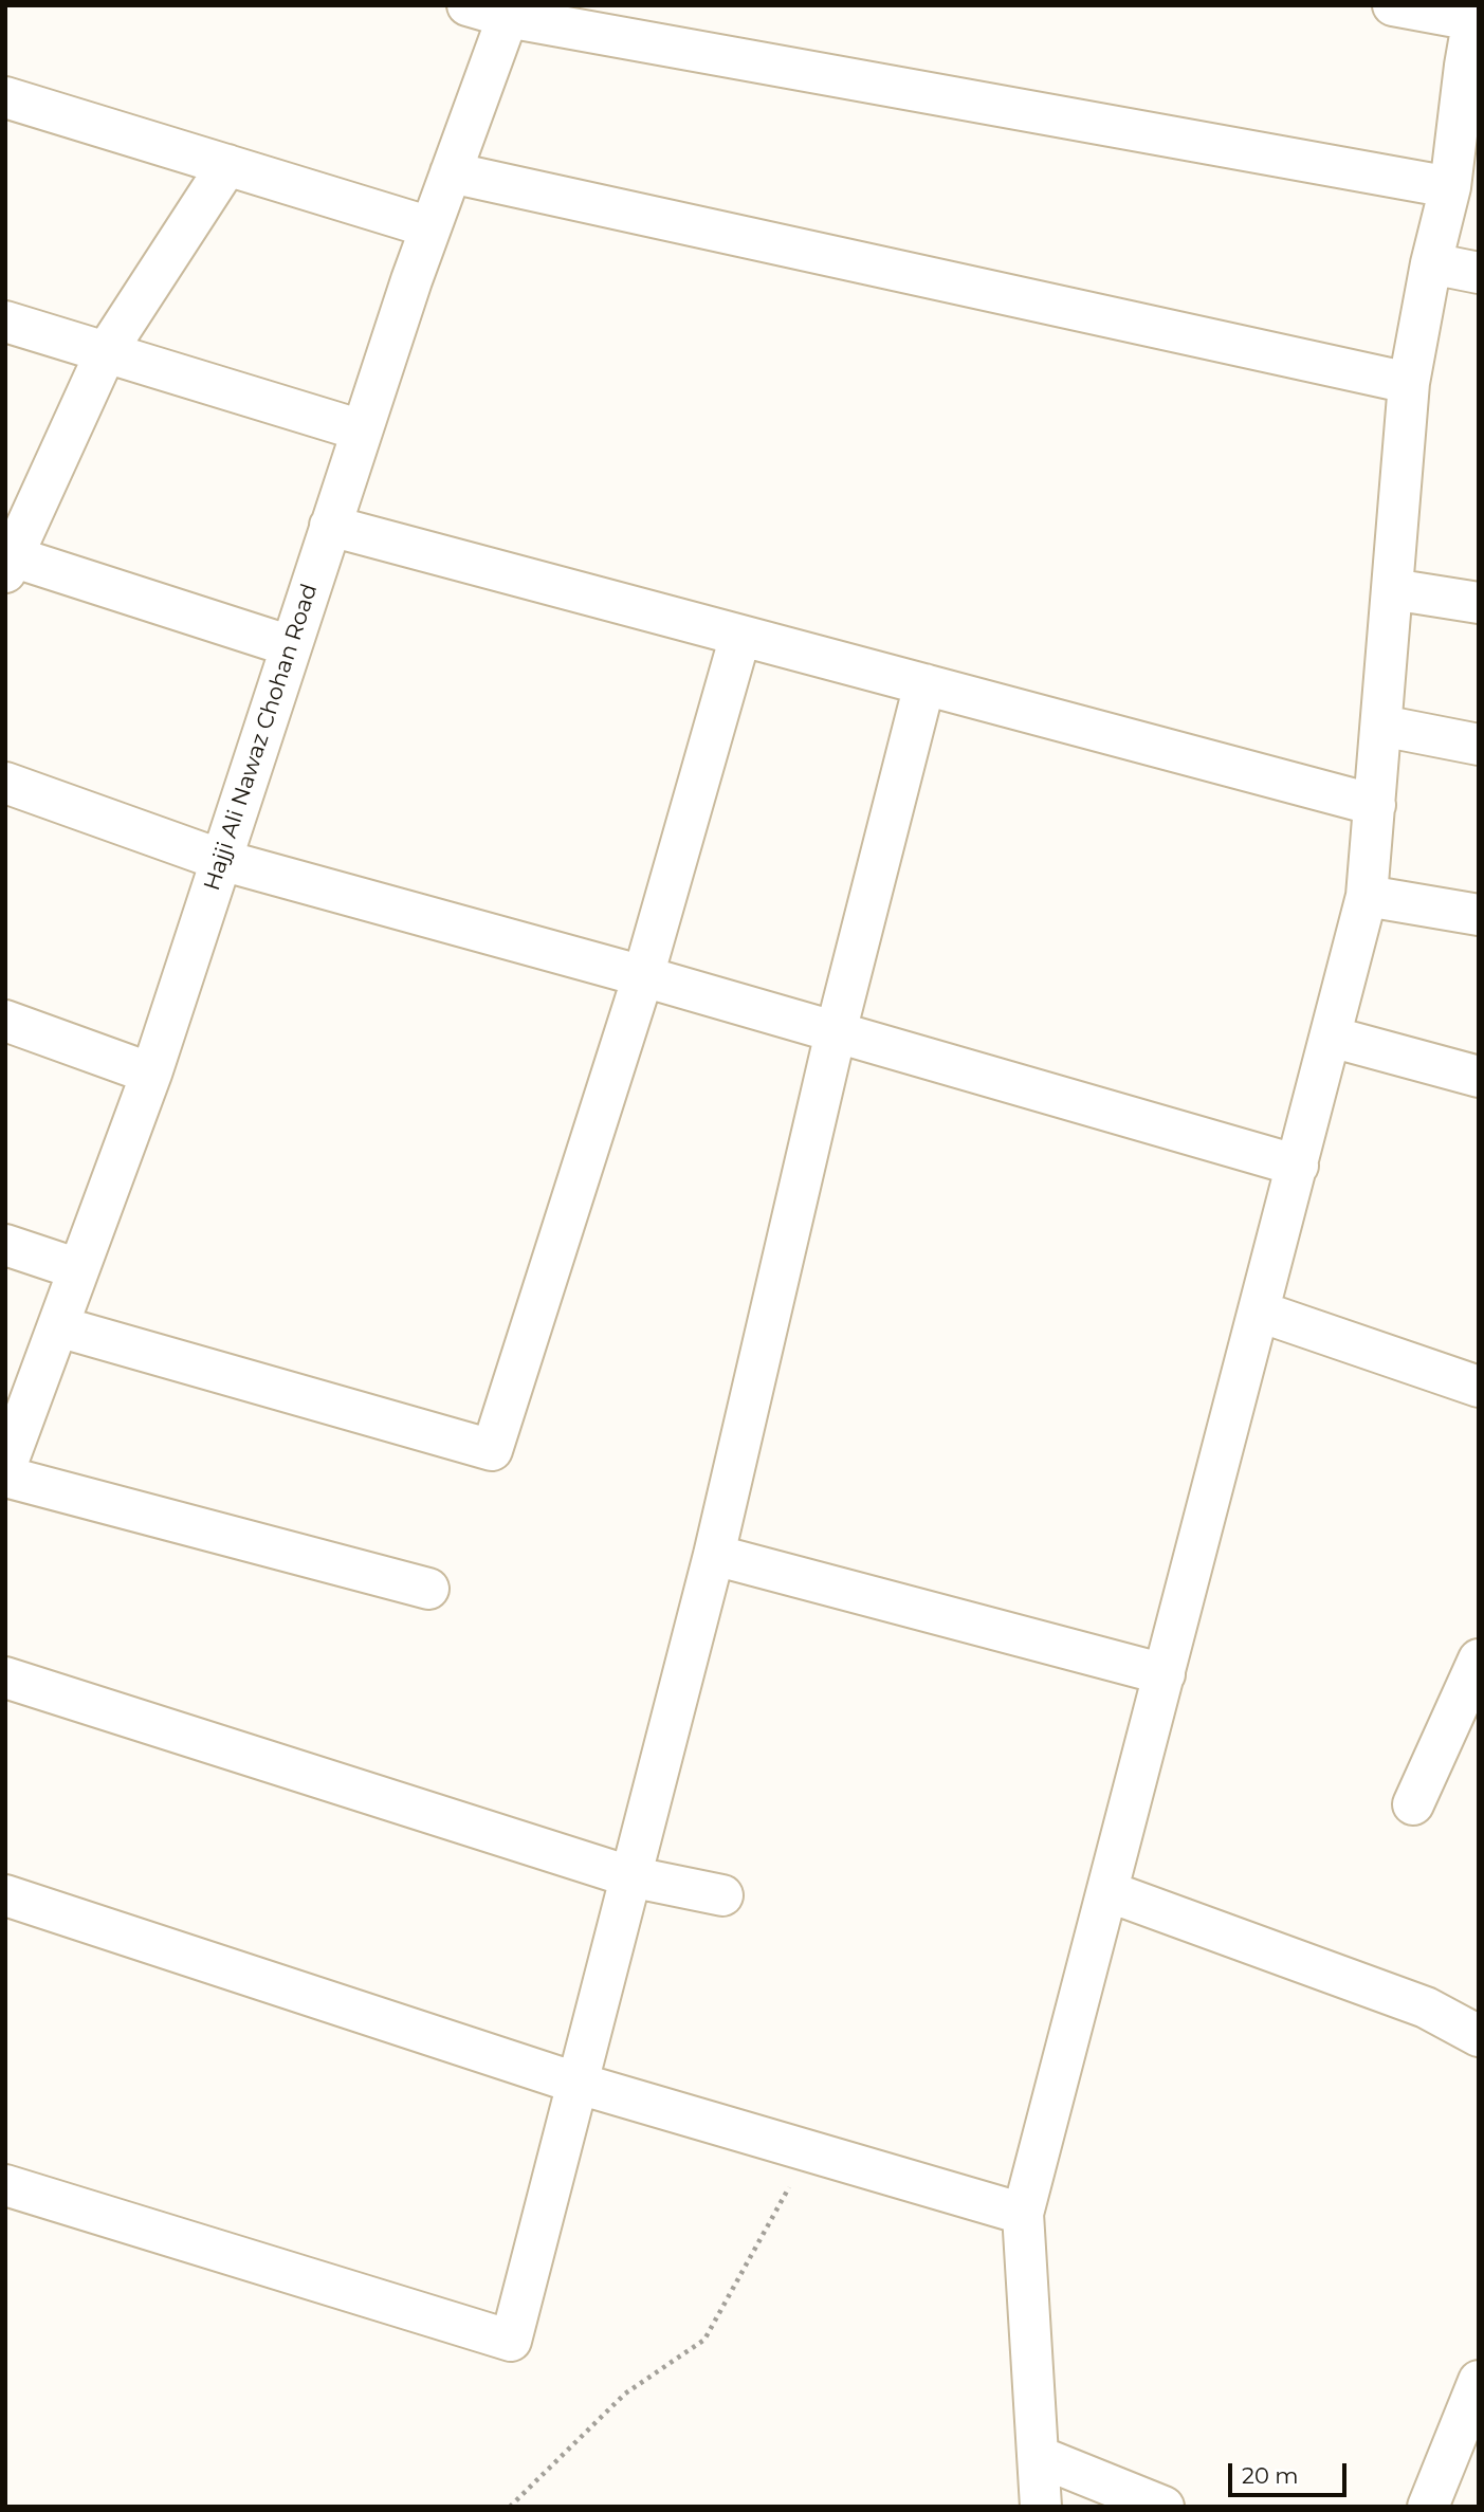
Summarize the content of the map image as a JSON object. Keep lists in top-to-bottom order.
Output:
{
  "streets": {
    "street": ["Hajji Ali Nawaz Chohan Road"]
  },
  "scale_bar": "20 m"
}
